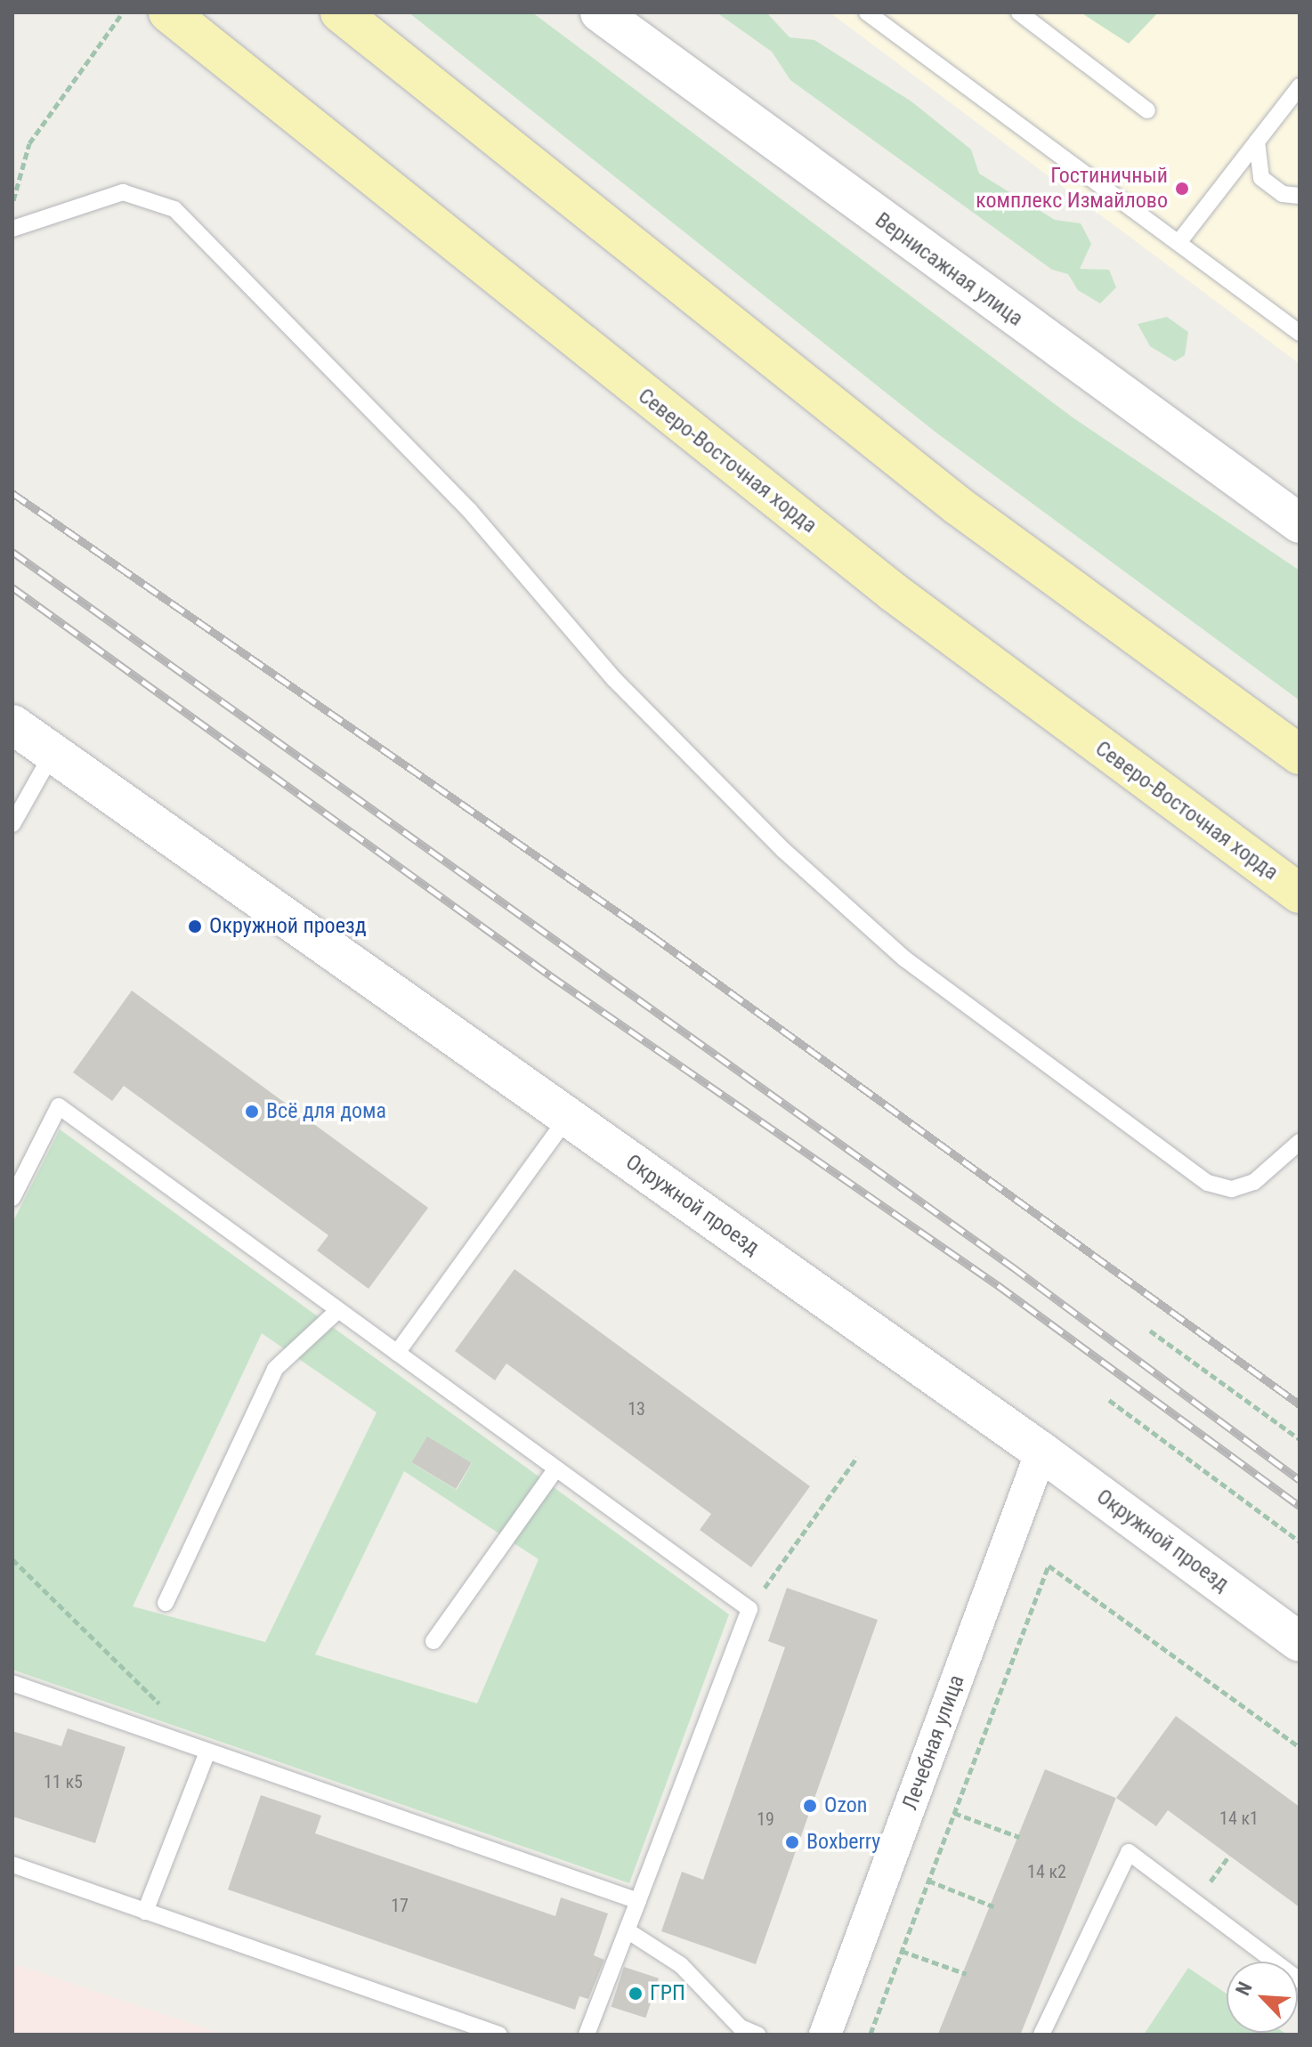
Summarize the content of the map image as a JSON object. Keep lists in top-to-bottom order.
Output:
{
  "streets": {
    "main road": ["Северо-Восточная хорда"],
    "street": ["Вернисажная улица", "Окружной проезд", "Лечебная улица"]
  },
  "crossings": [
    ["Окружной проезд", "Лечебная улица"]
  ],
  "places": [
    "Гостиничный комплекс Измайлово",
    "Окружной проезд",
    "Всё для дома",
    "Ozon",
    "Boxberry",
    "ГРП"
  ],
  "house_numbers": [
    "13",
    "11 к5",
    "14 к1",
    "19",
    "14 к2",
    "17"
  ],
  "north": "top left"
}
